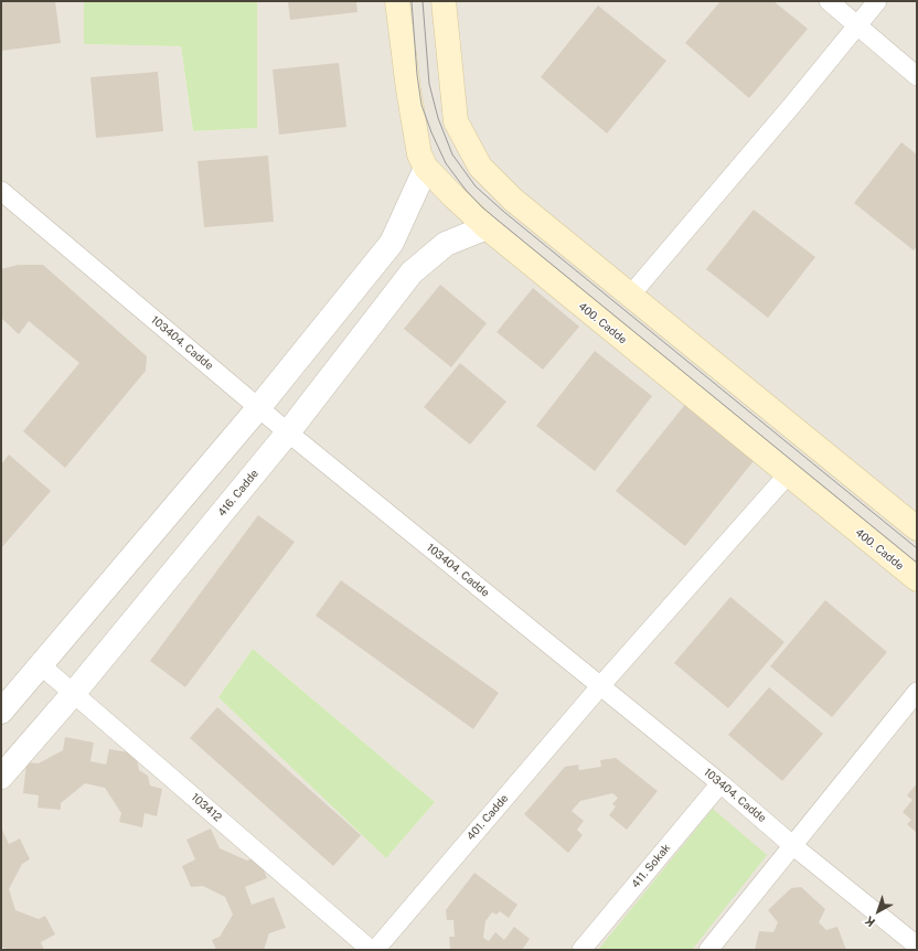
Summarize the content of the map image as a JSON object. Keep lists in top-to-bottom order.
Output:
{
  "streets": {
    "main road": ["400. Cadde"],
    "street": [
      "103404. Cadde",
      "416. Cadde",
      "103412",
      "401. Cadde",
      "411. Sokak"
    ]
  },
  "crossings": [
    ["400. Cadde", "416. Cadde"],
    ["400. Cadde", "401. Cadde"],
    ["103404. Cadde", "416. Cadde"],
    ["103404. Cadde", "401. Cadde"],
    ["103404. Cadde", "411. Sokak"],
    ["416. Cadde", "103412"]
  ],
  "north": "bottom left"
}
